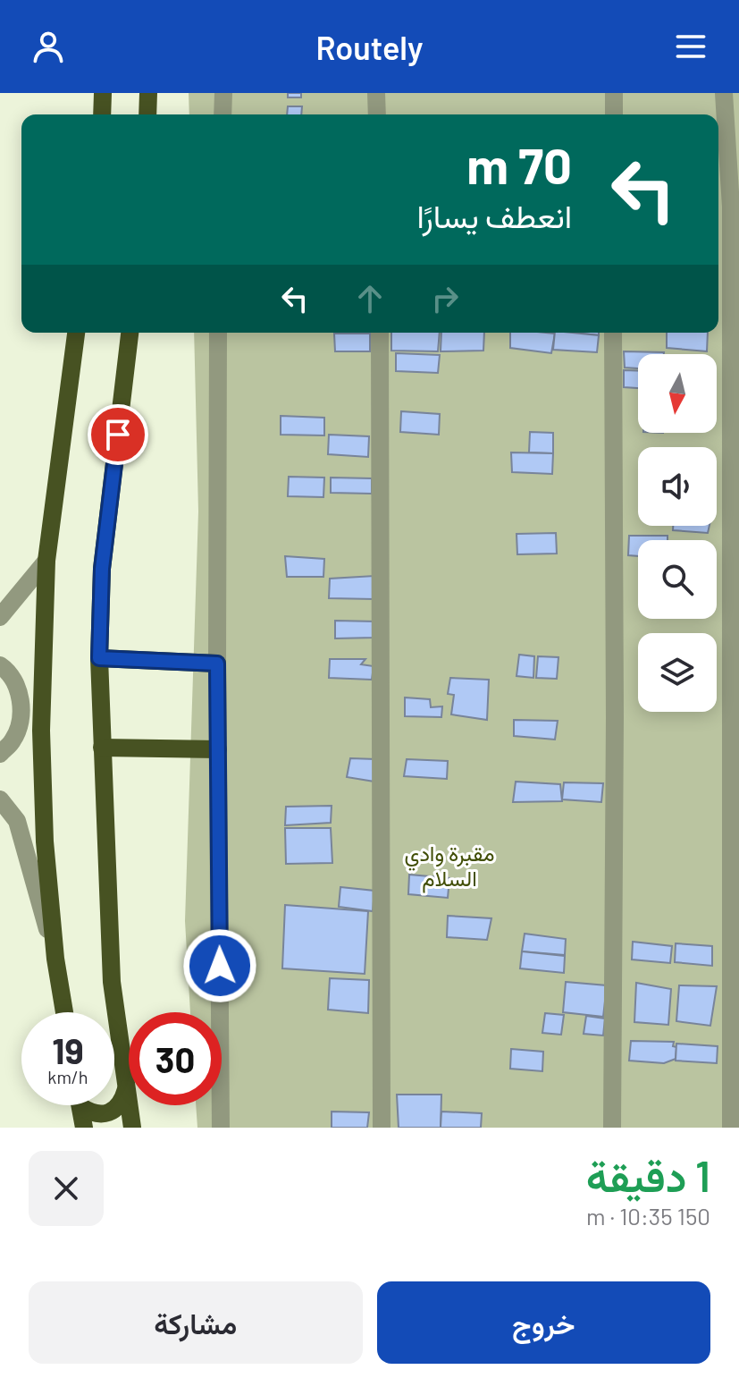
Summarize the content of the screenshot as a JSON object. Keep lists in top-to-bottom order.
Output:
{
  "parks": ["مقبرة وادي السلام"],
  "north": "bottom",
  "page": {
    "header": "Routely",
    "turn": ["70 m", "انعطف يسارًا"],
    "speed": "19 km/h",
    "limit": "30",
    "heading": ["1 دقيقة", "150 m · 10:35"],
    "buttons": ["خروج", "مشاركة"]
  }
}
